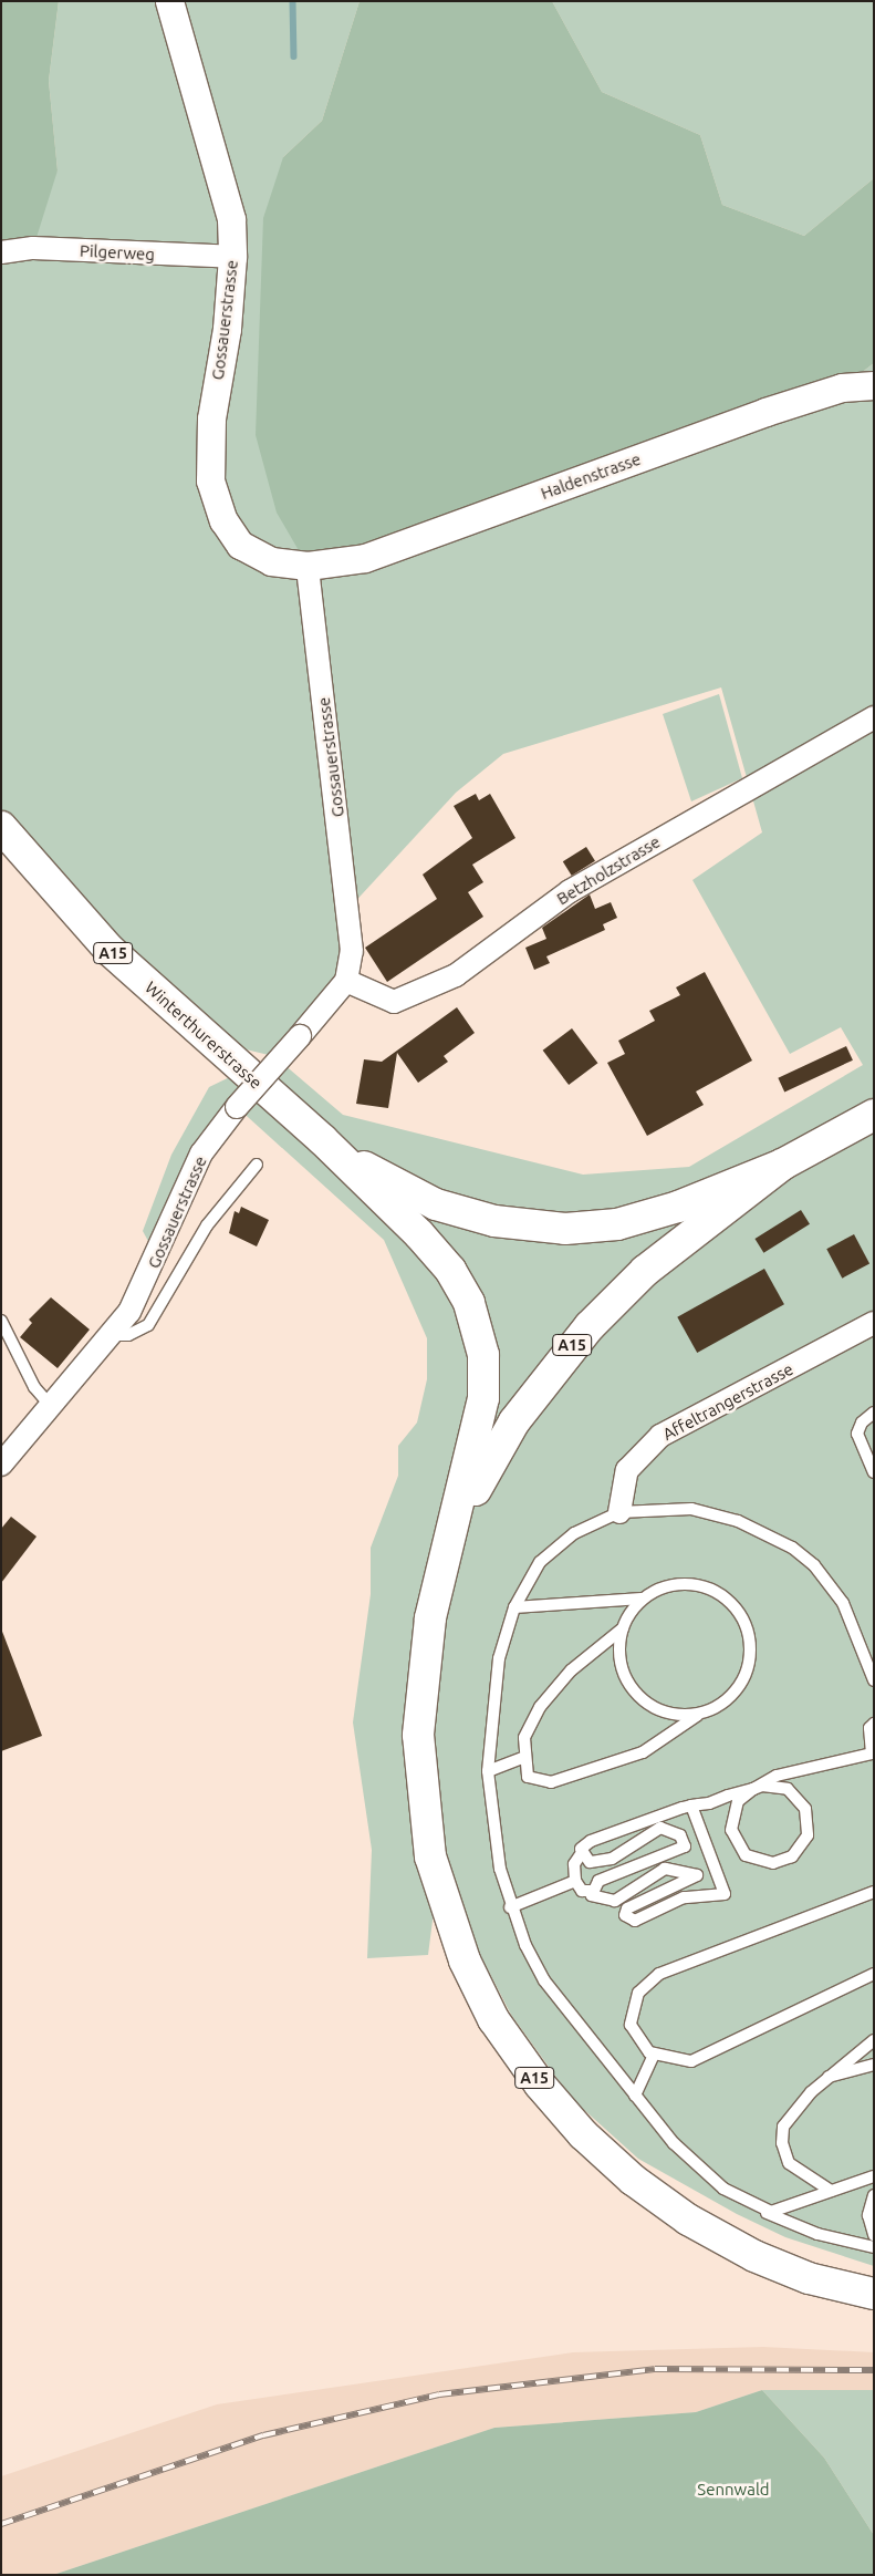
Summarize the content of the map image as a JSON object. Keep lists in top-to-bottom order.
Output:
{
  "streets": {
    "highway": ["A15", "Winterthurerstrasse"],
    "street": [
      "Pilgerweg",
      "Gossauerstrasse",
      "Haldenstrasse",
      "Betzholzstrasse",
      "Affeltrangerstrasse"
    ]
  },
  "crossings": [
    ["Pilgerweg", "Gossauerstrasse"],
    ["Gossauerstrasse", "Haldenstrasse"],
    ["Gossauerstrasse", "Betzholzstrasse"],
    ["A15", "Winterthurerstrasse"]
  ],
  "parks": ["Sennwald"]
}
